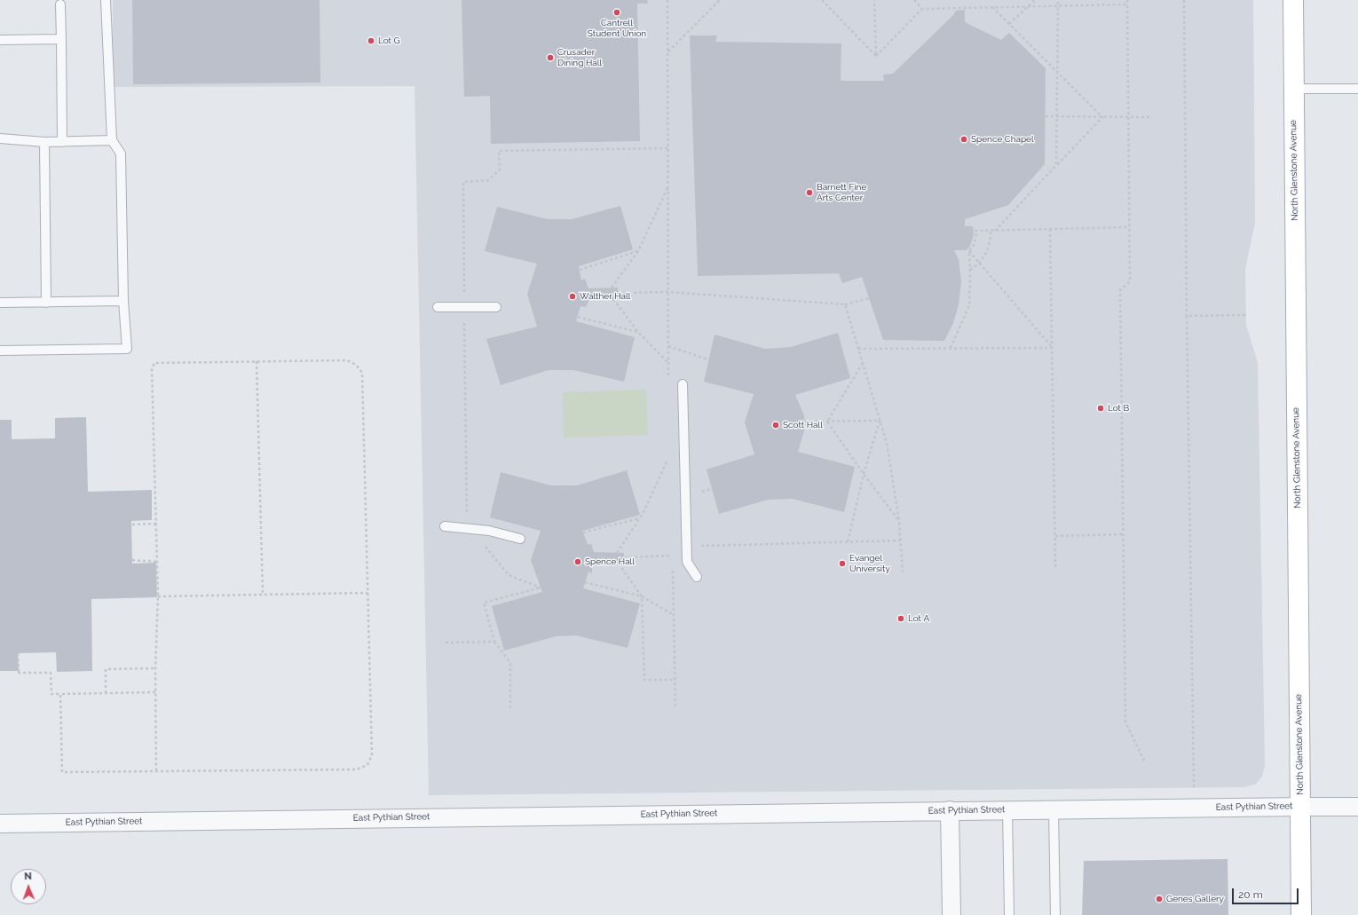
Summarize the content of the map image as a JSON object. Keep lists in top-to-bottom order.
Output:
{
  "streets": {
    "main road": ["North Glenstone Avenue"],
    "street": ["East Pythian Street"]
  },
  "crossings": [
    ["North Glenstone Avenue", "East Pythian Street"]
  ],
  "places": [
    "Cantrell Student Union",
    "Lot G",
    "Crusader Dining Hall",
    "Spence Chapel",
    "Barnett Fine Arts Center",
    "Walther Hall",
    "Lot B",
    "Scott Hall",
    "Spence Hall",
    "Evangel University",
    "Lot A",
    "Genes Gallery"
  ],
  "scale_bar": "20 m",
  "north": "top"
}
